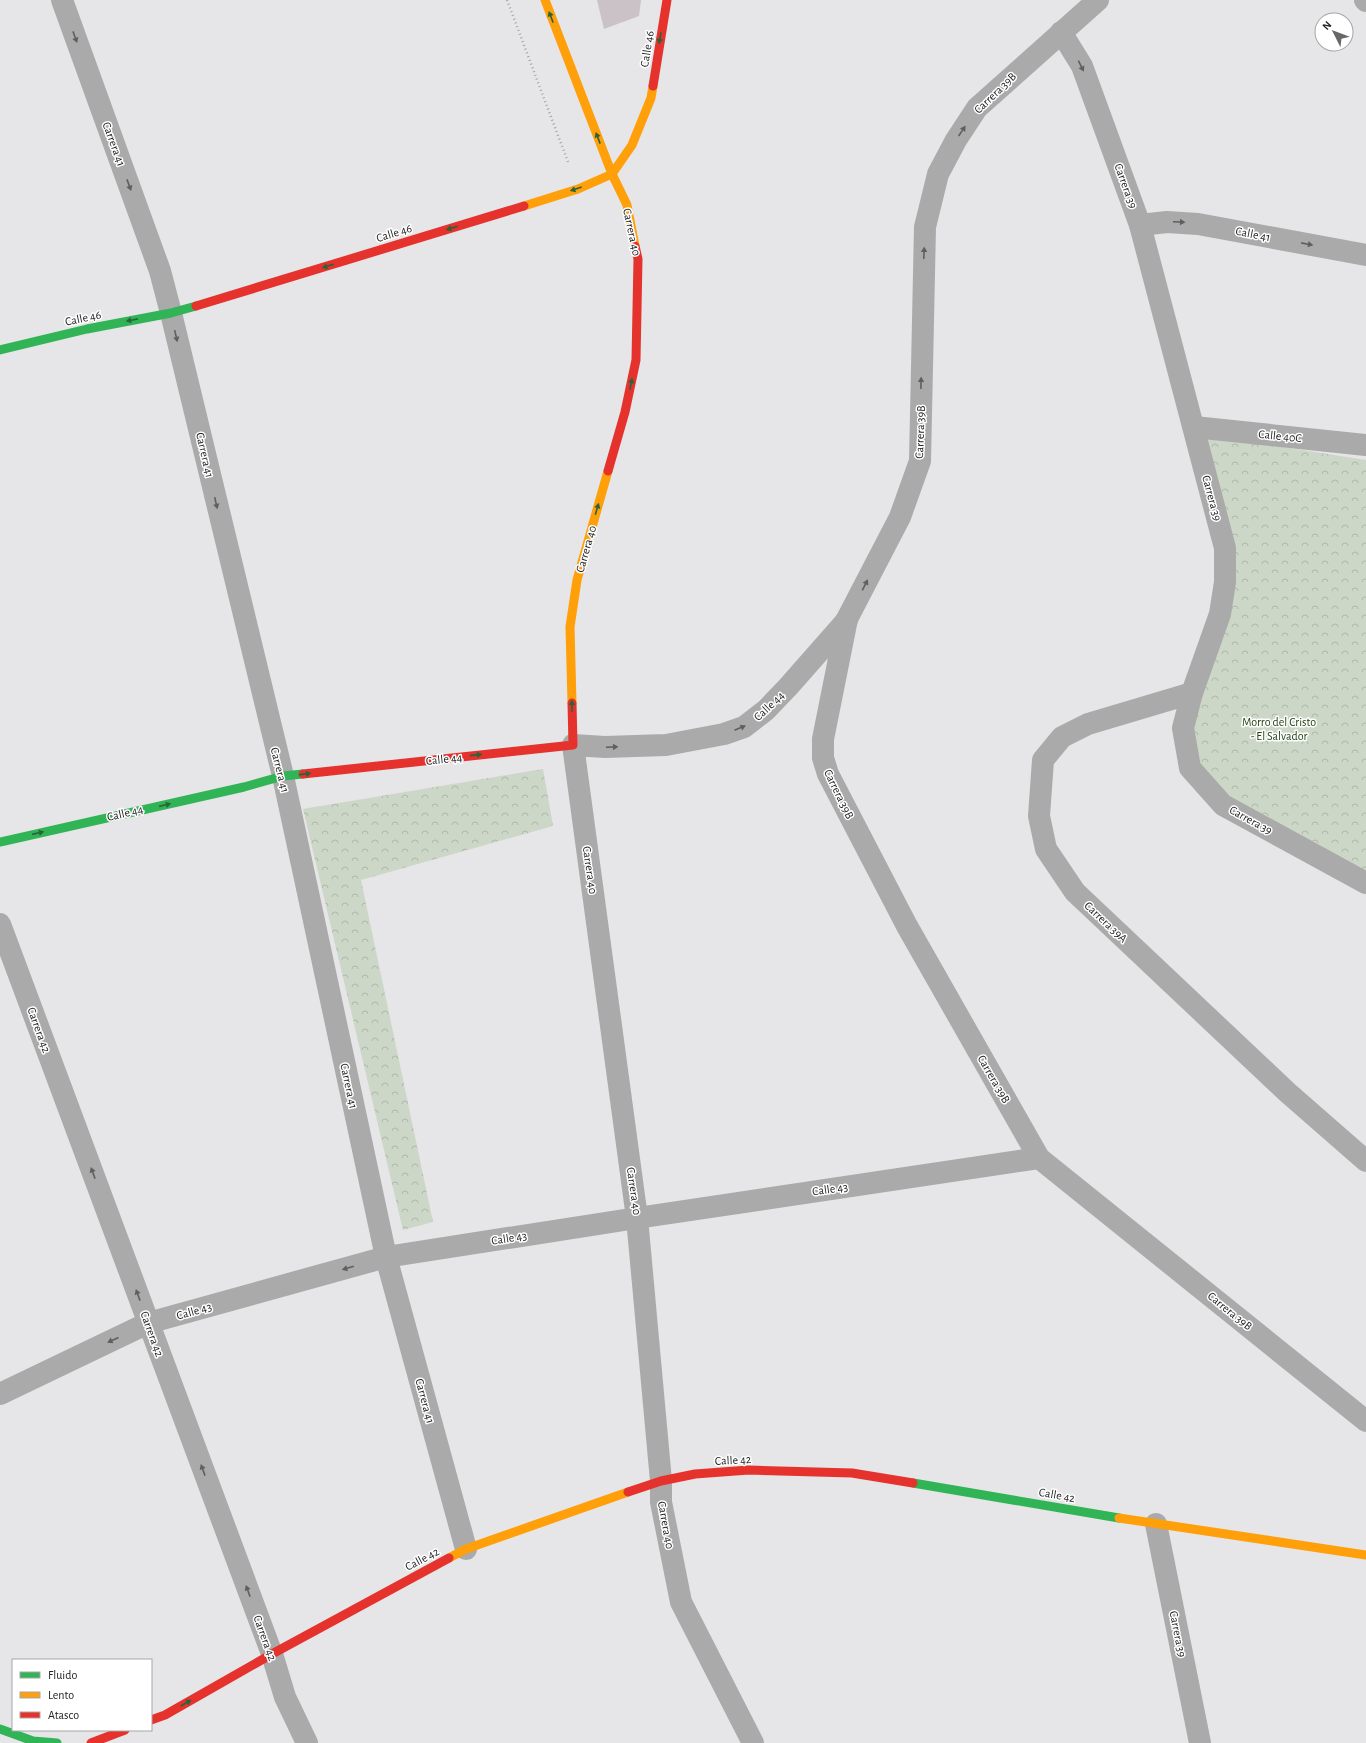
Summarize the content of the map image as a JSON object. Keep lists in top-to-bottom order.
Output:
{
  "streets": {
    "street": [
      "Calle 46",
      "Carrera 39B",
      "Carrera 41",
      "Carrera 39",
      "Carrera 40",
      "Calle 41",
      "Calle 40C",
      "Calle 44",
      "Carrera 39A",
      "Carrera 42",
      "Calle 43",
      "Calle 42"
    ]
  },
  "crossings": [
    ["Calle 46", "Carrera 41"],
    ["Calle 46", "Carrera 40"],
    ["Carrera 39B", "Carrera 39"],
    ["Carrera 39B", "Calle 44"],
    ["Carrera 39B", "Calle 43"],
    ["Carrera 41", "Calle 44"],
    ["Carrera 41", "Calle 43"],
    ["Carrera 41", "Calle 42"],
    ["Carrera 39", "Calle 41"],
    ["Carrera 39", "Calle 40C"],
    ["Carrera 39", "Carrera 39A"],
    ["Carrera 39", "Calle 42"],
    ["Carrera 40", "Calle 44"],
    ["Carrera 40", "Calle 43"],
    ["Carrera 40", "Calle 42"],
    ["Carrera 42", "Calle 43"],
    ["Carrera 42", "Calle 42"]
  ],
  "one_way": [
    "Calle 46",
    "Carrera 39B",
    "Carrera 41",
    "Carrera 40",
    "Calle 41",
    "Calle 44",
    "Carrera 42",
    "Calle 43"
  ],
  "parks": ["Morro del Cristo - El Salvador"],
  "legend": ["Fluido", "Lento", "Atasco"],
  "north": "top left"
}
